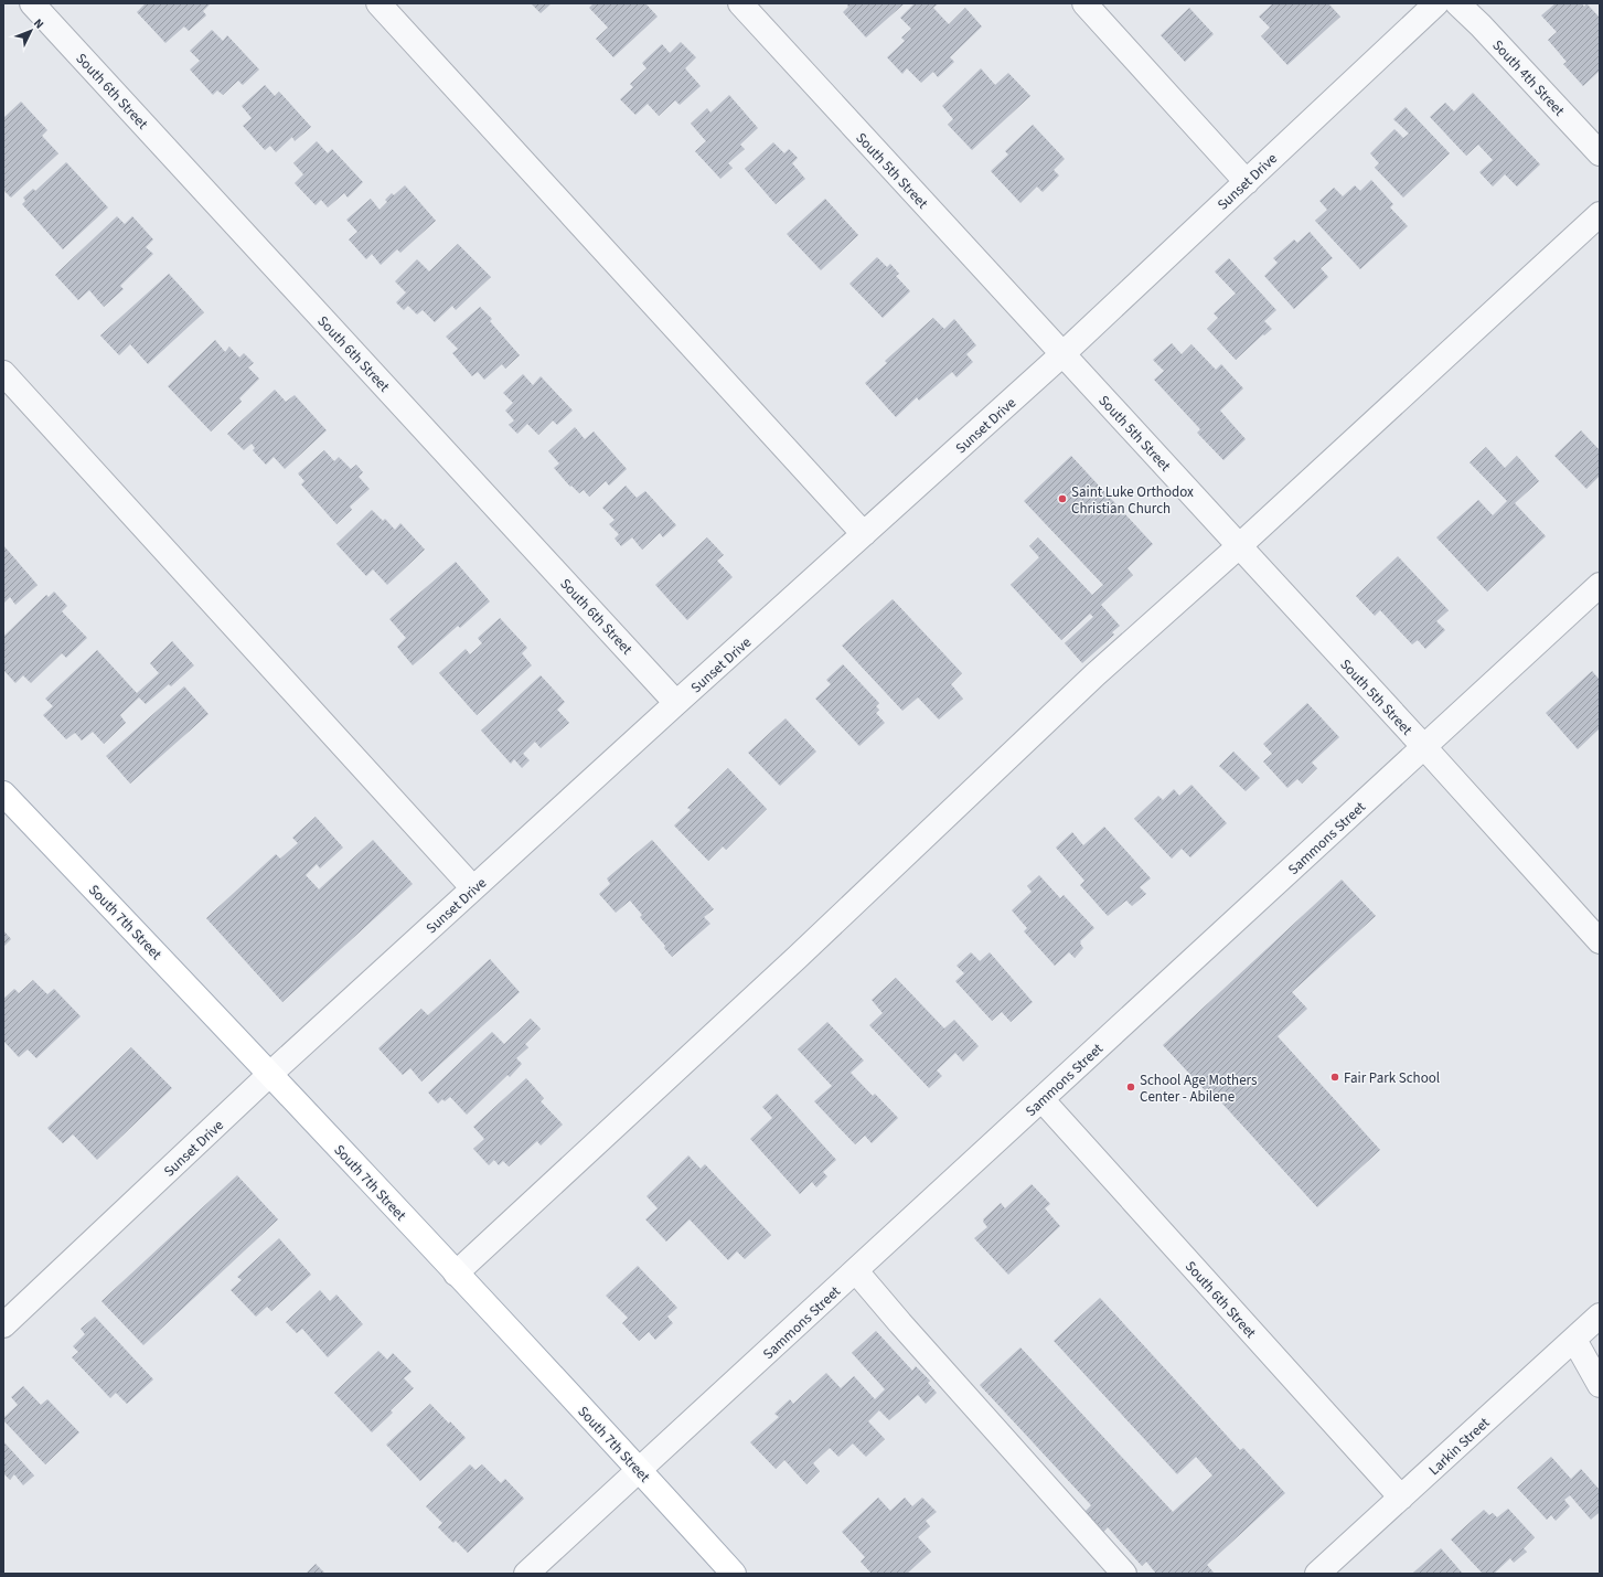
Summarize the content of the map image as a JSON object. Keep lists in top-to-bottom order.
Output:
{
  "streets": {
    "main road": ["South 7th Street"],
    "street": [
      "South 4th Street",
      "South 6th Street",
      "South 5th Street",
      "Sunset Drive",
      "Sammons Street",
      "Larkin Street"
    ]
  },
  "crossings": [
    ["South 6th Street", "Sunset Drive"],
    ["South 6th Street", "Sammons Street"],
    ["South 6th Street", "Larkin Street"],
    ["South 5th Street", "Sunset Drive"],
    ["South 5th Street", "Sammons Street"],
    ["Sunset Drive", "South 7th Street"],
    ["Sammons Street", "South 7th Street"]
  ],
  "places": ["Saint Luke Orthodox Christian Church", "Fair Park School", "School Age Mothers Center - Abilene"],
  "north": "top right"
}
